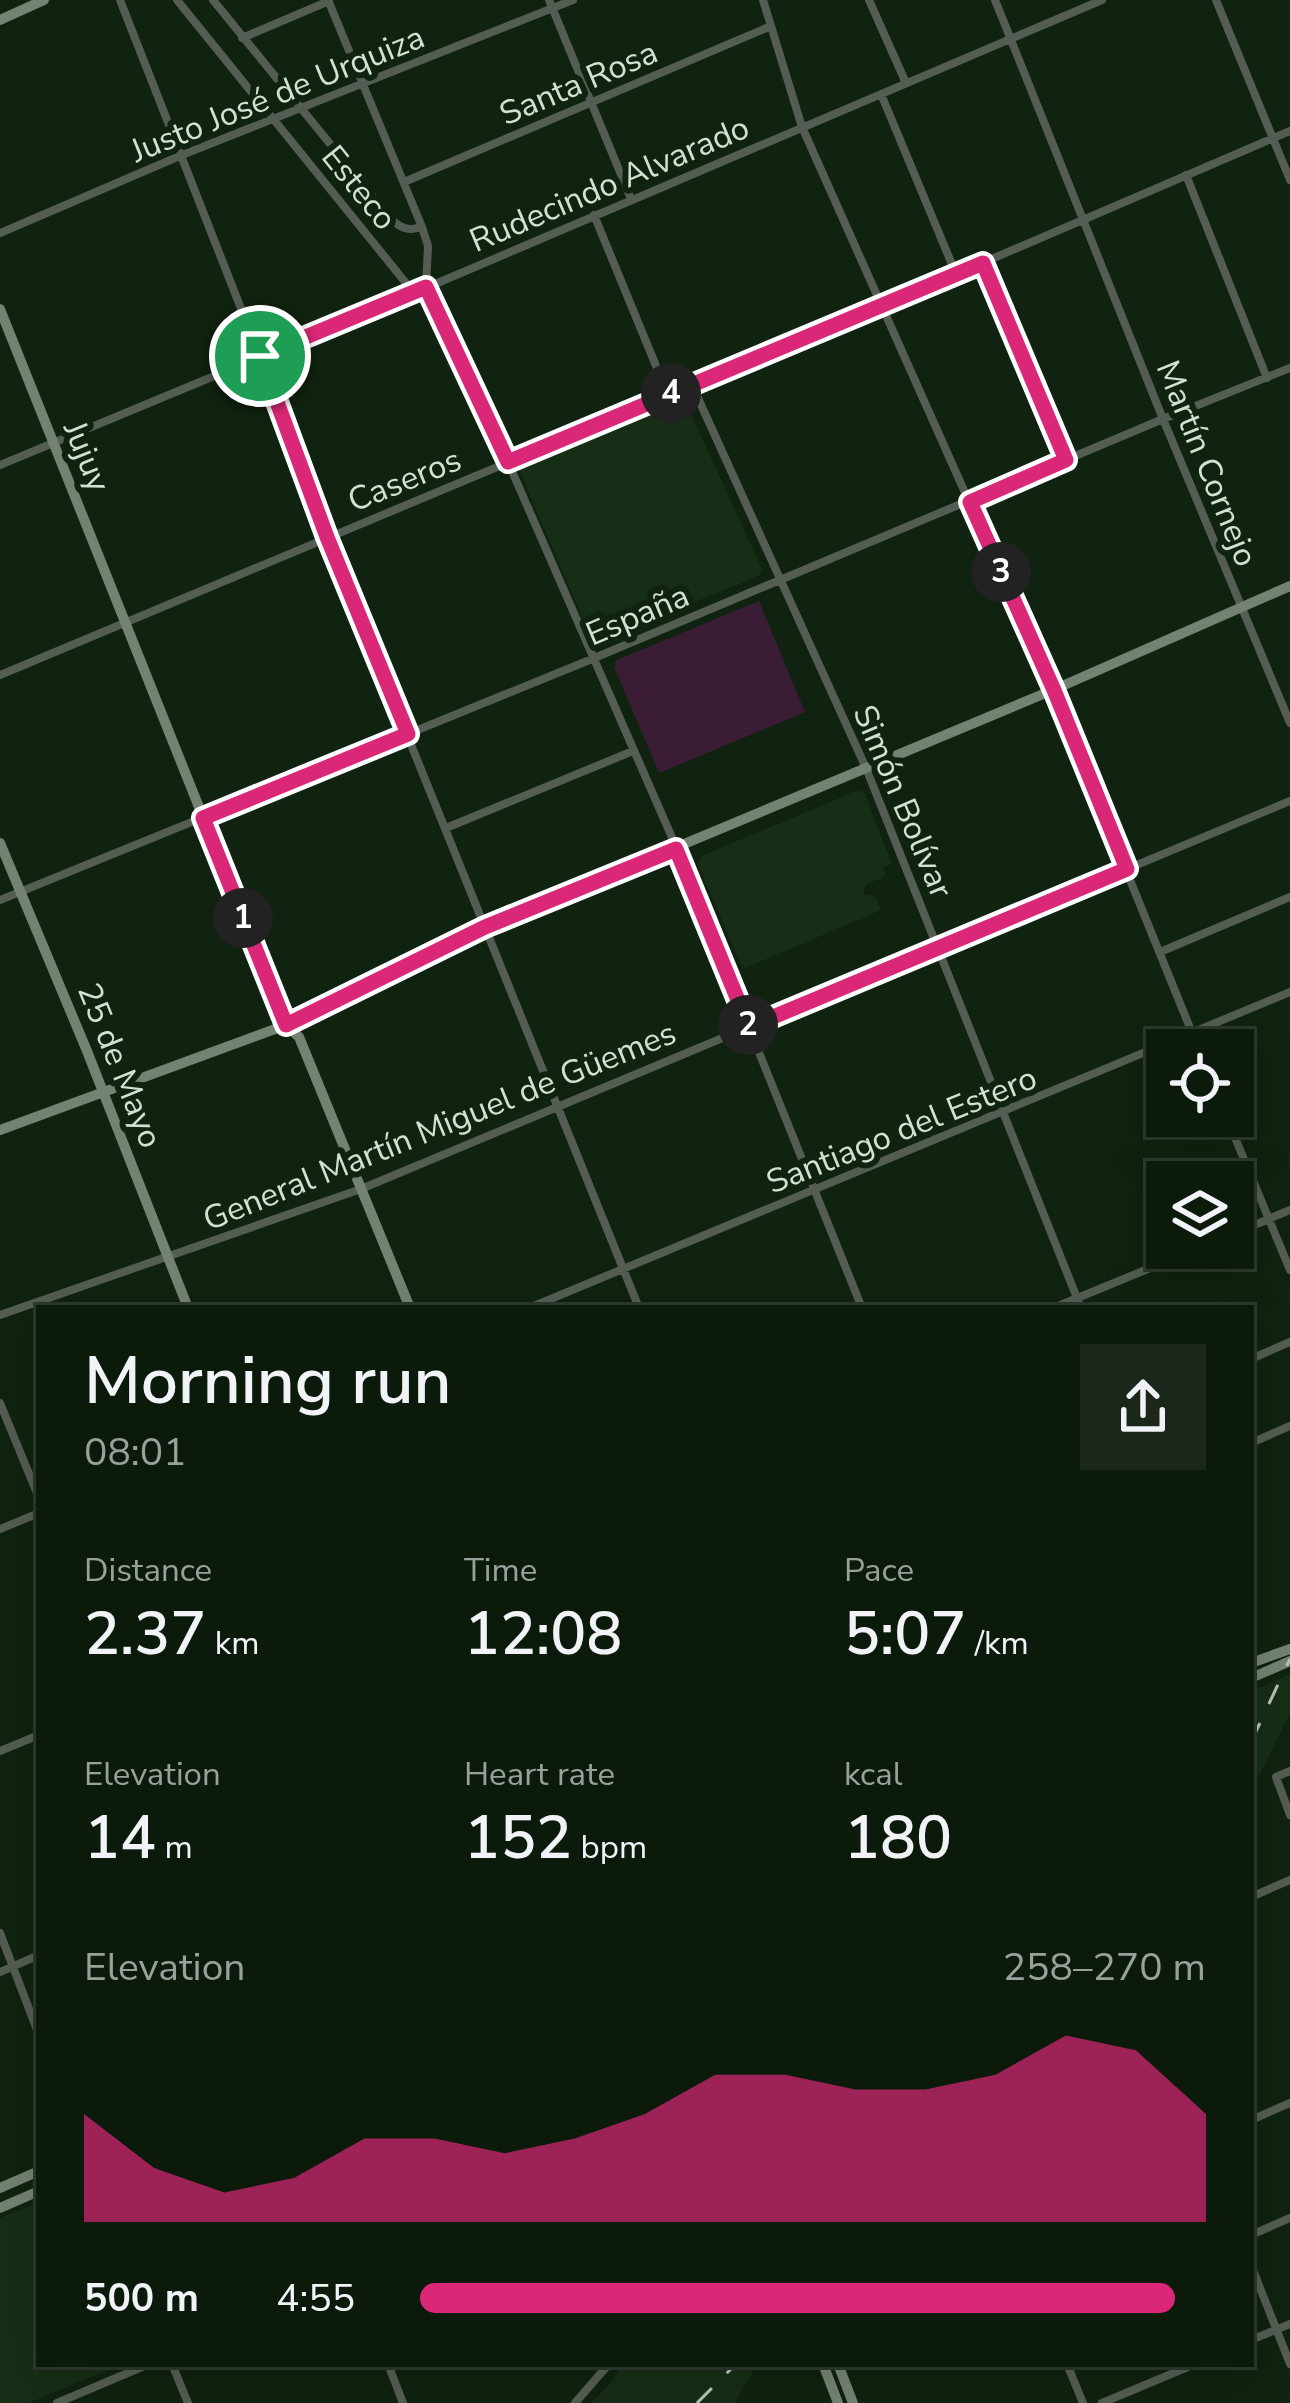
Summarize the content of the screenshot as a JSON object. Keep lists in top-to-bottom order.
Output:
{
  "streets": {
    "main road": ["Jujuy", "25 de Mayo"],
    "street": [
      "Santa Rosa",
      "Justo José de Urquiza",
      "Rudecindo Alvarado",
      "Esteco",
      "Martín Cornejo",
      "Caseros",
      "España",
      "Simón Bolívar",
      "General Martín Miguel de Güemes",
      "Santiago del Estero"
    ]
  },
  "crossings": [
    ["Justo José de Urquiza", "Esteco"],
    ["Rudecindo Alvarado", "Esteco"],
    ["Rudecindo Alvarado", "Jujuy"],
    ["Rudecindo Alvarado", "Martín Cornejo"],
    ["Jujuy", "Caseros"],
    ["Jujuy", "España"],
    ["Jujuy", "General Martín Miguel de Güemes"],
    ["Martín Cornejo", "Caseros"],
    ["Martín Cornejo", "España"],
    ["Caseros", "Simón Bolívar"],
    ["España", "Simón Bolívar"],
    ["España", "25 de Mayo"],
    ["Simón Bolívar", "General Martín Miguel de Güemes"],
    ["Simón Bolívar", "Santiago del Estero"],
    ["25 de Mayo", "General Martín Miguel de Güemes"]
  ],
  "page": {
    "pins": [
      "4",
      "3",
      "1",
      "2"
    ],
    "heading": ["Morning run", "08:01"],
    "stats": [
      ["Distance", "2.37 km"],
      ["Time", "12:08"],
      ["Pace", "5:07 /km"],
      ["Elevation", "14 m"],
      ["Heart rate", "152 bpm"],
      ["kcal", "180"]
    ],
    "chart": ["Elevation", "258–270 m"],
    "list": [
      {
        "name": "500 m",
        "note": "4:55"
      }
    ]
  }
}
